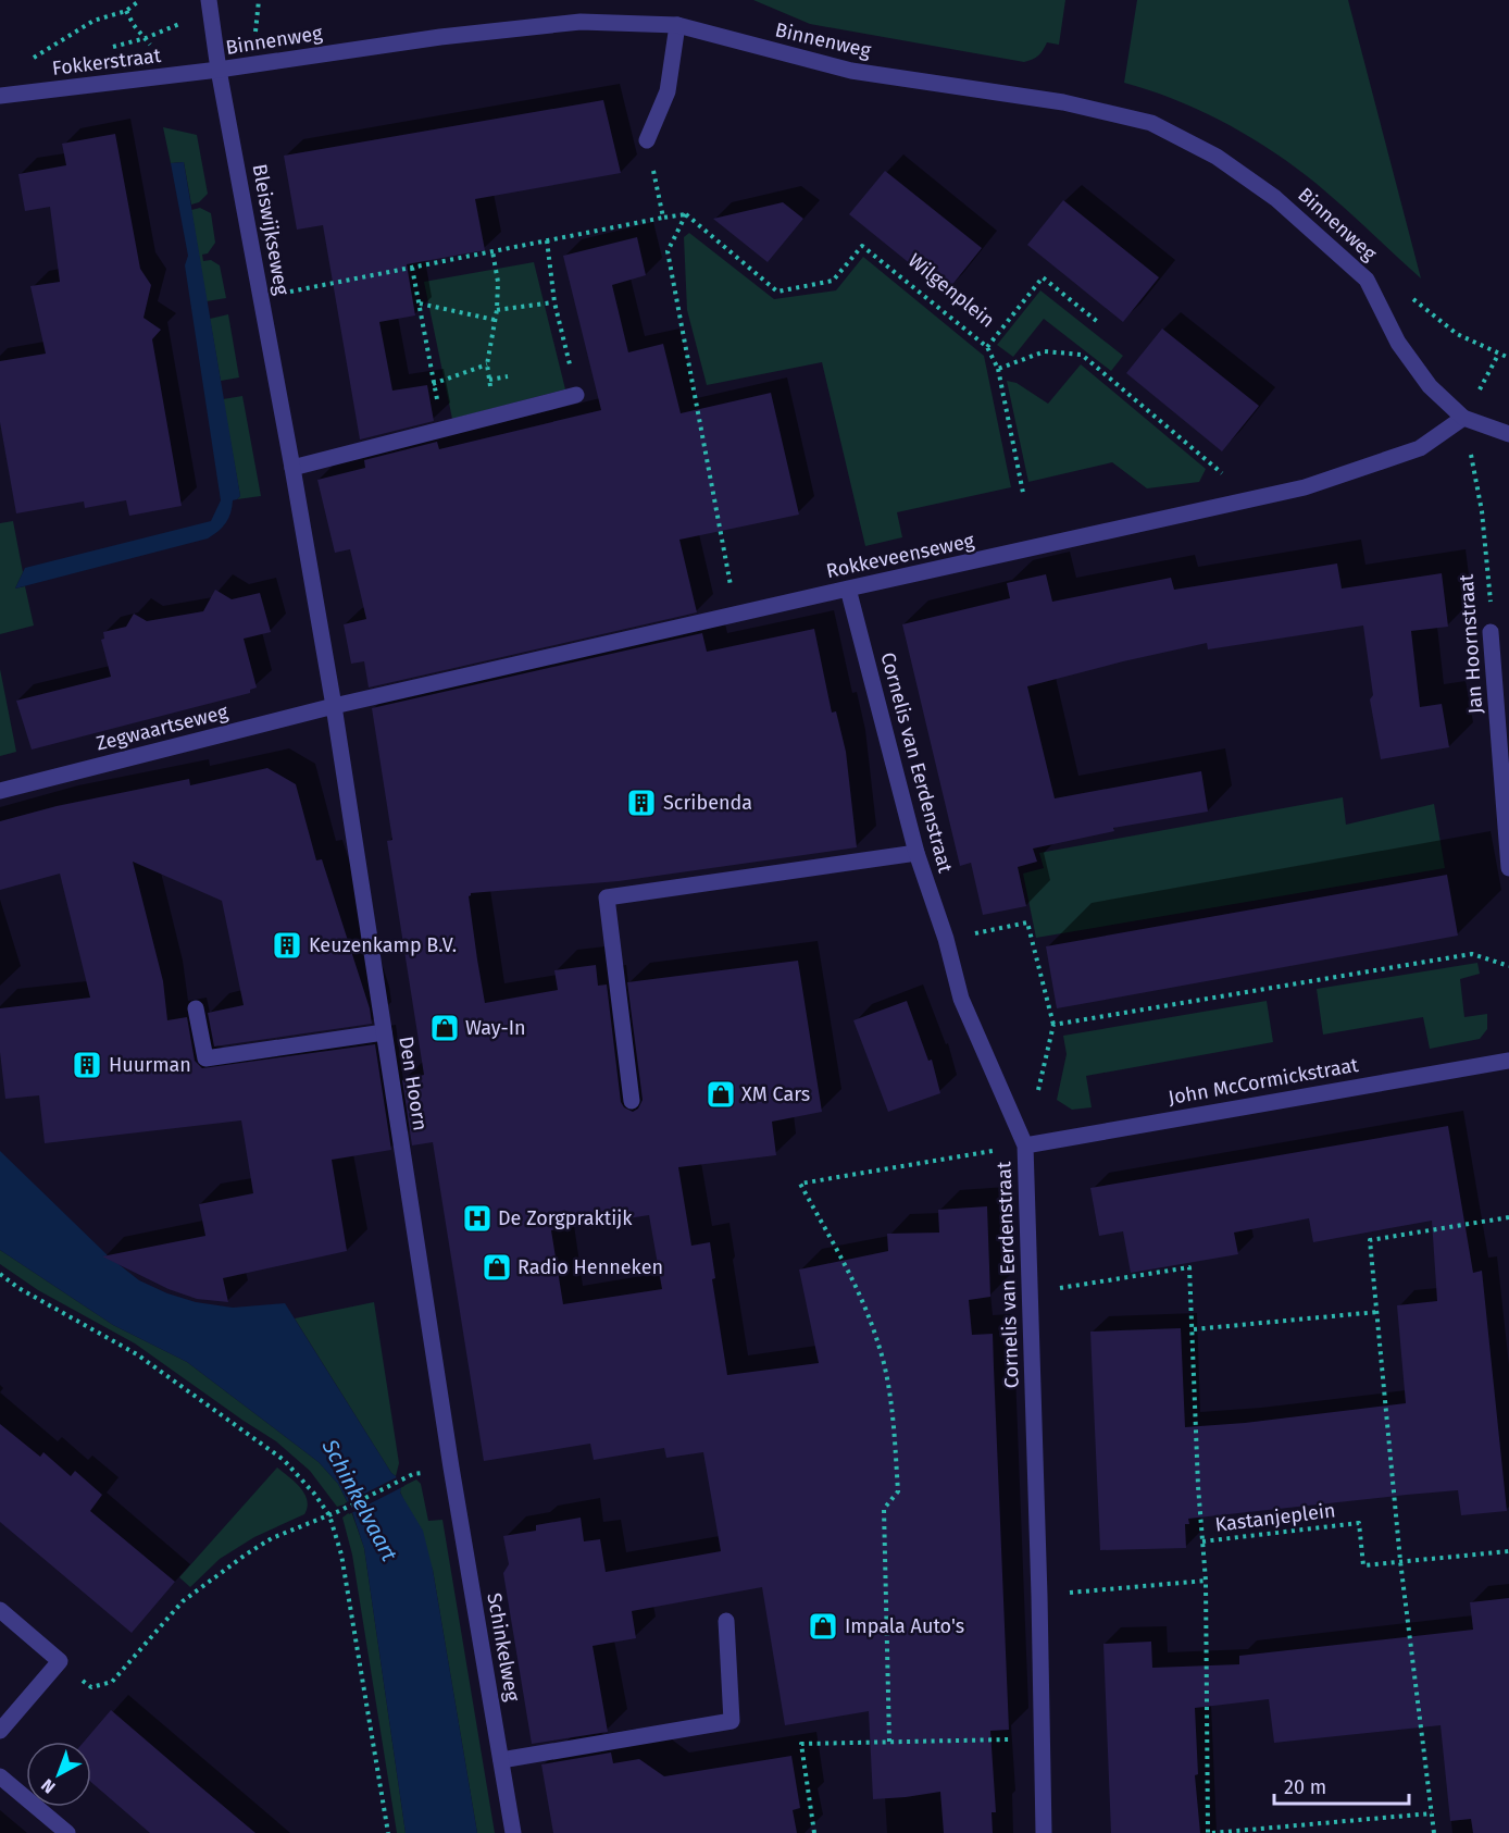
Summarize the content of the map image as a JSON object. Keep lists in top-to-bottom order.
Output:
{
  "streets": {
    "street": [
      "Binnenweg",
      "Fokkerstraat",
      "Bleiswijkseweg",
      "Rokkeveenseweg",
      "Jan Hoornstraat",
      "Zegwaartseweg",
      "Cornelis van Eerdenstraat",
      "John McCormickstraat",
      "Den Hoorn",
      "Schinkelweg"
    ],
    "path": ["Wilgenplein", "Kastanjeplein"]
  },
  "crossings": [
    ["Binnenweg", "Fokkerstraat"],
    ["Binnenweg", "Bleiswijkseweg"],
    ["Binnenweg", "Rokkeveenseweg"],
    ["Binnenweg", "Jan Hoornstraat"],
    ["Fokkerstraat", "Bleiswijkseweg"],
    ["Bleiswijkseweg", "Rokkeveenseweg"],
    ["Bleiswijkseweg", "Zegwaartseweg"],
    ["Bleiswijkseweg", "Den Hoorn"],
    ["Rokkeveenseweg", "Jan Hoornstraat"],
    ["Rokkeveenseweg", "Zegwaartseweg"],
    ["Rokkeveenseweg", "Cornelis van Eerdenstraat"],
    ["Rokkeveenseweg", "Den Hoorn"],
    ["Zegwaartseweg", "Den Hoorn"],
    ["Cornelis van Eerdenstraat", "John McCormickstraat"],
    ["Den Hoorn", "Schinkelweg"]
  ],
  "water": ["Schinkelvaart"],
  "places": {
    "building": ["Scribenda", "Keuzenkamp B.V.", "Huurman"],
    "shop": [
      "Way-In",
      "XM Cars",
      "Radio Henneken",
      "Impala Auto's"
    ],
    "hospital": ["De Zorgpraktijk"]
  },
  "scale_bar": "20 m",
  "north": "bottom left"
}
